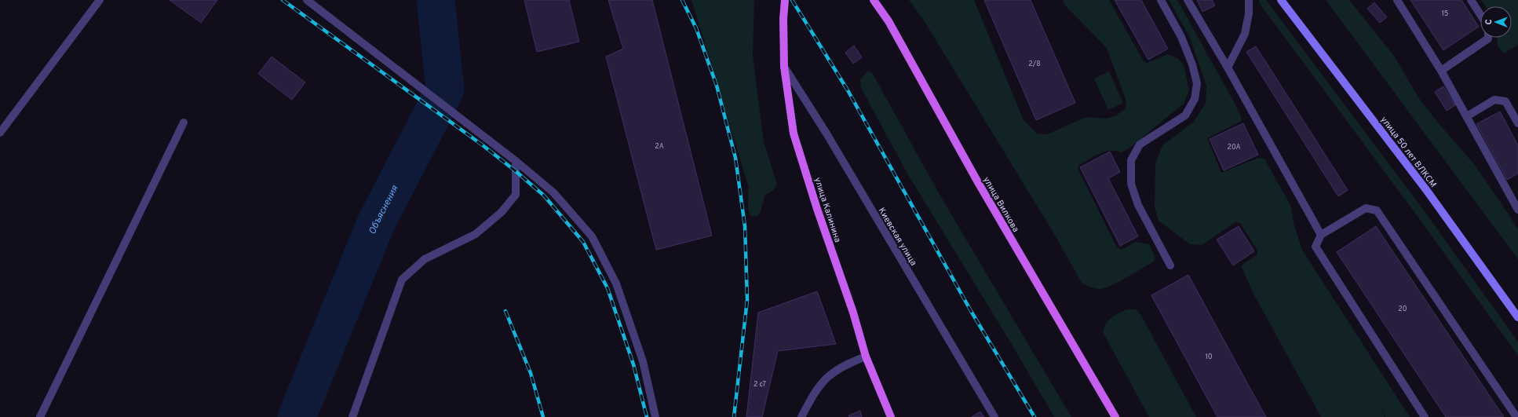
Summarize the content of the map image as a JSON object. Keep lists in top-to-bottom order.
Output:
{
  "streets": {
    "main road": ["улица 50 лет ВЛКСМ", "улица Вилкова", "улица Калинина"],
    "street": ["Киевская улица"]
  },
  "crossings": [
    ["улица Калинина", "Киевская улица"]
  ],
  "water": ["Объяснения"],
  "house_numbers": [
    "15",
    "2/8",
    "2А",
    "20А",
    "20",
    "10",
    "2 с7"
  ],
  "north": "left"
}
